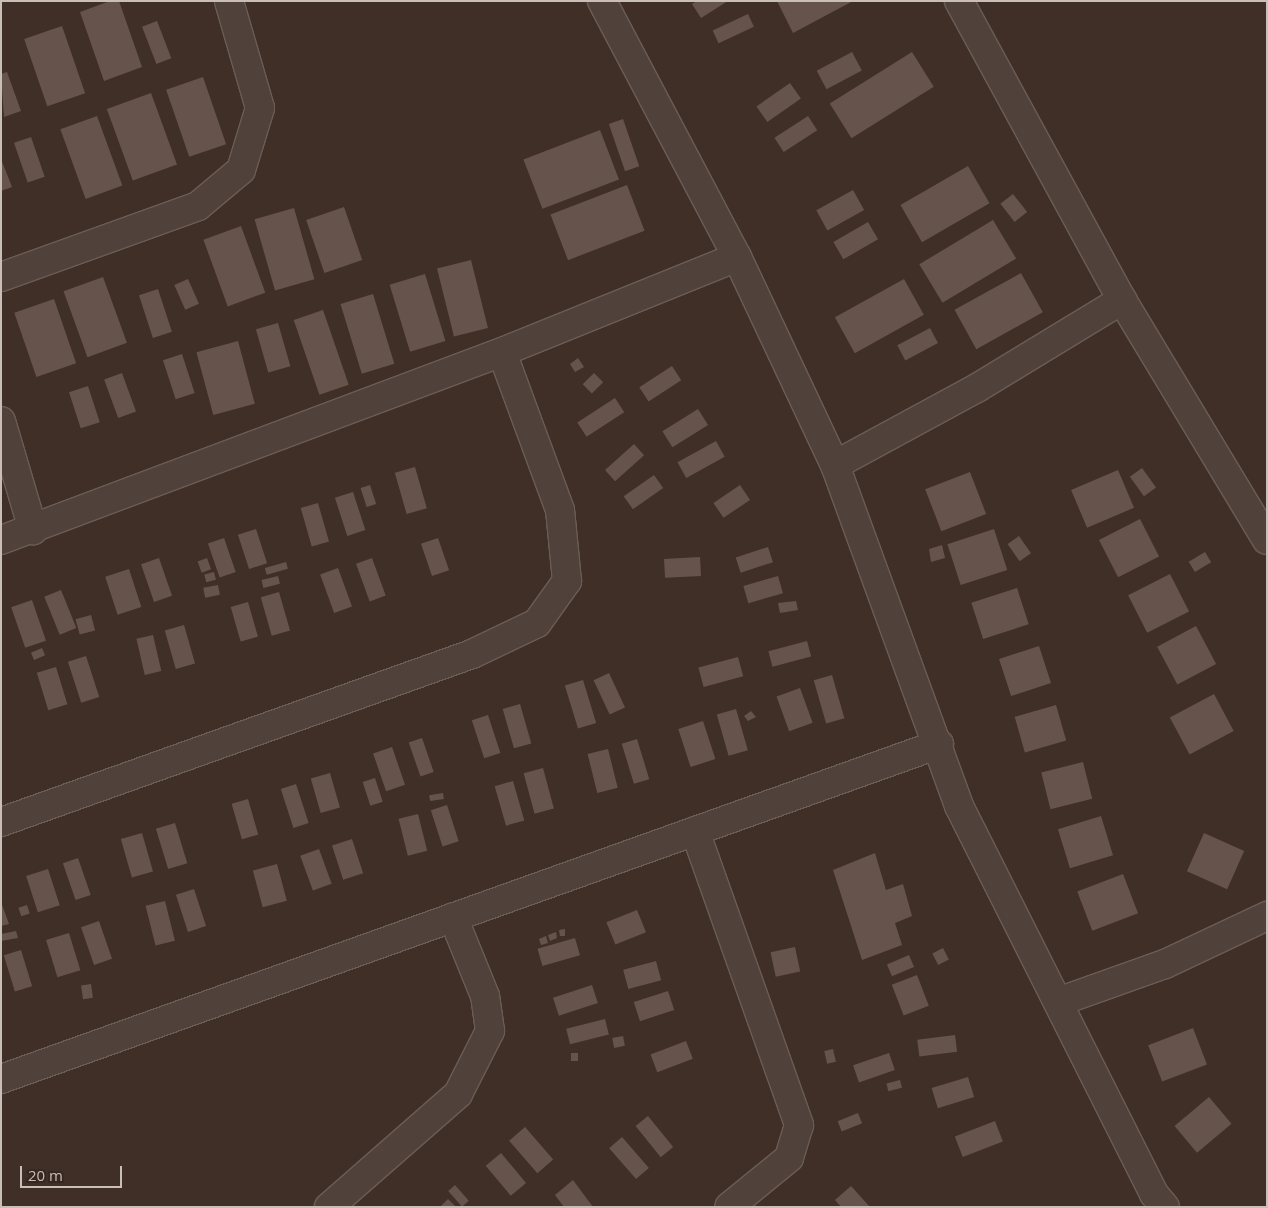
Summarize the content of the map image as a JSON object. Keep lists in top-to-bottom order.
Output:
{
  "scale_bar": "20 m"
}
